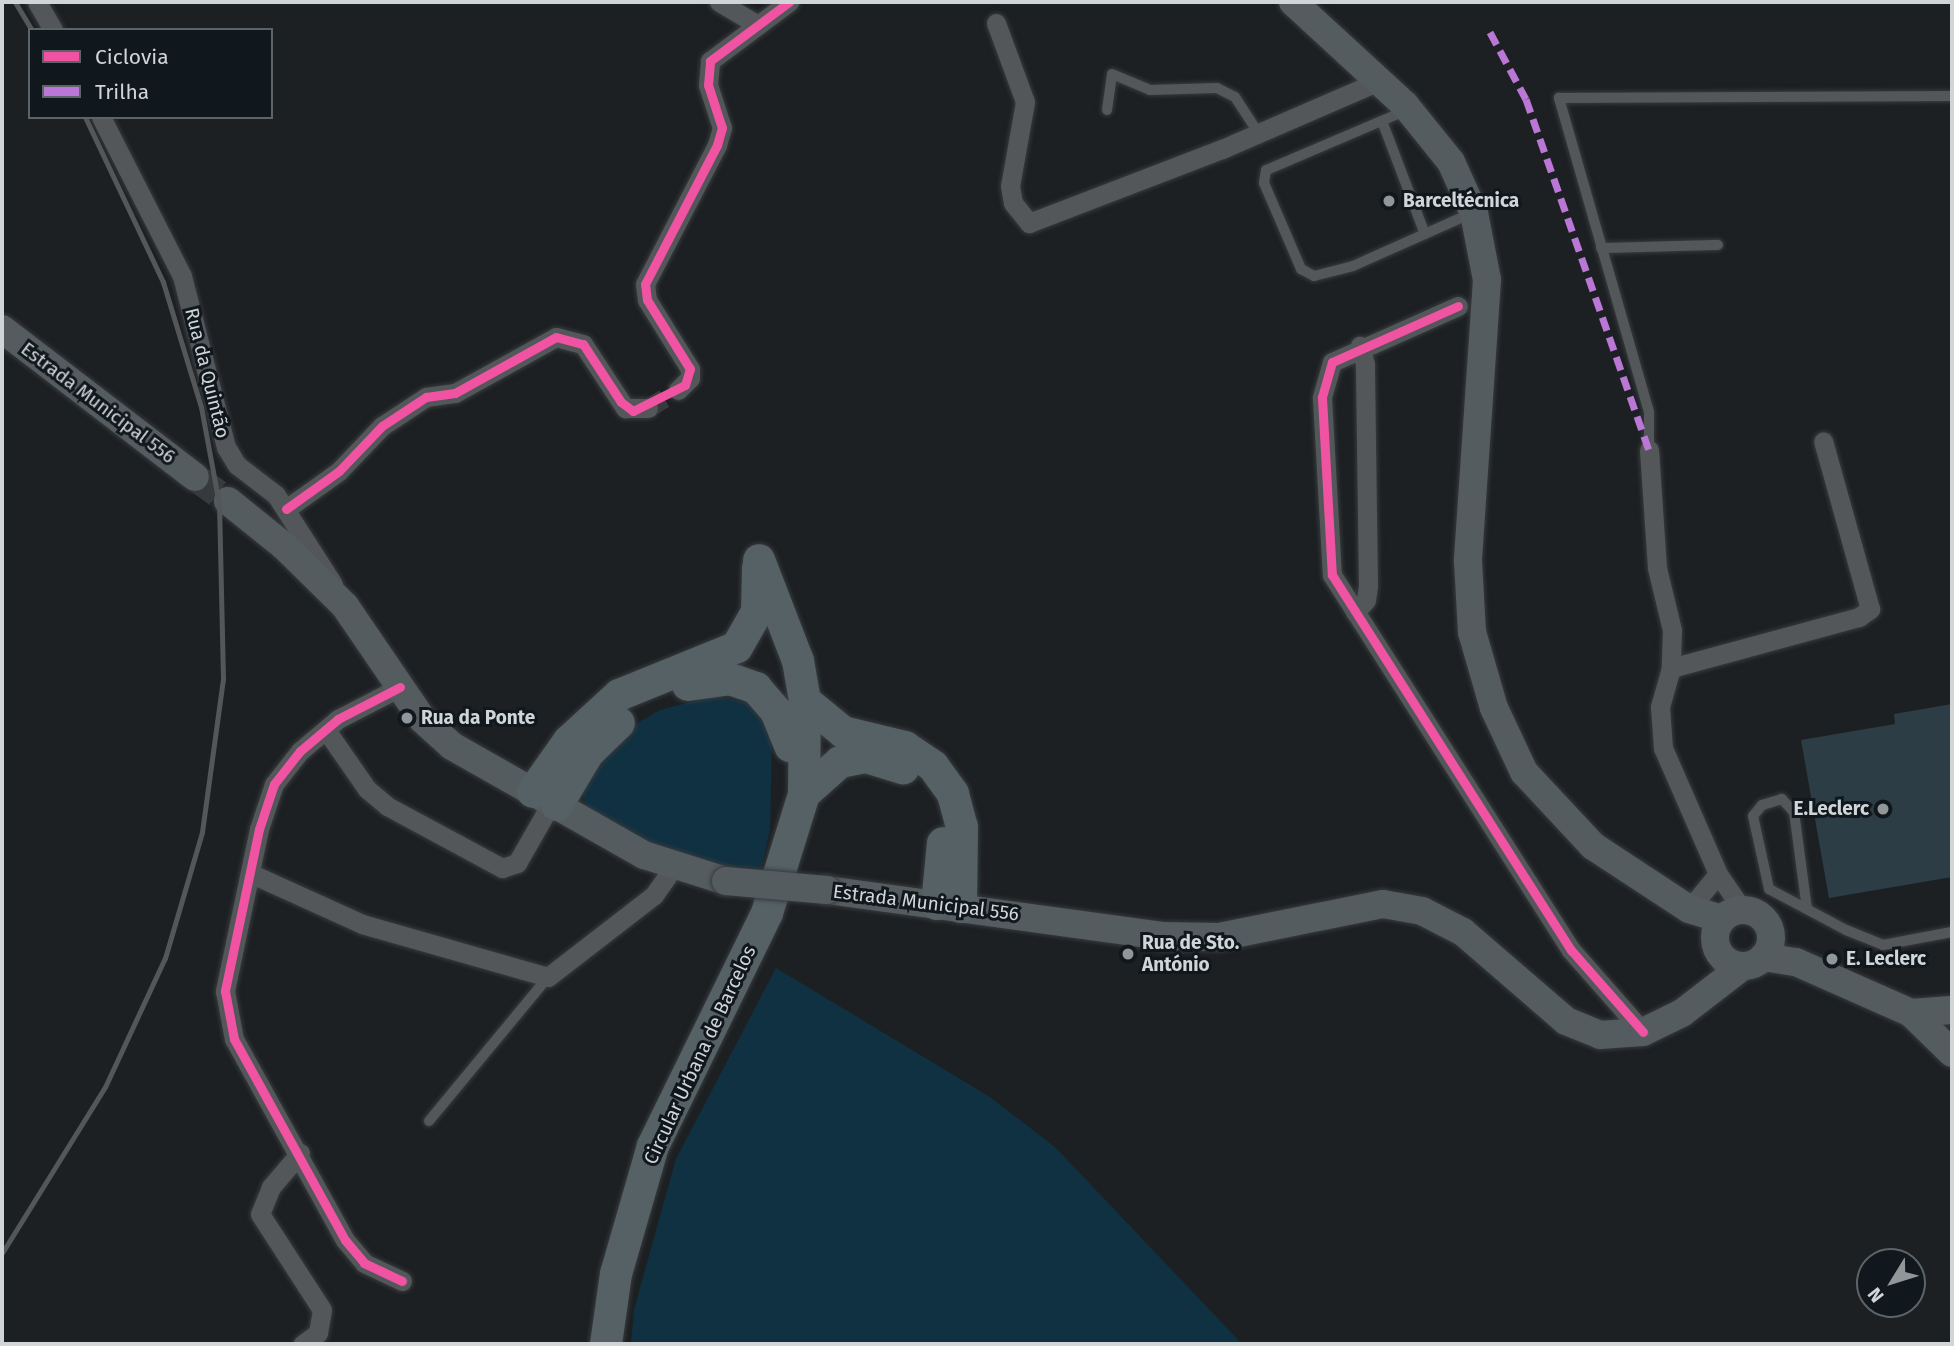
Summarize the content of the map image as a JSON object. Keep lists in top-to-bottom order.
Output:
{
  "streets": {
    "main road": ["Estrada Municipal 556", "Circular Urbana de Barcelos"],
    "street": ["Rua da Quintão"]
  },
  "crossings": [
    ["Rua da Quintão", "Estrada Municipal 556"]
  ],
  "places": [
    "Barceltécnica",
    "Rua da Ponte",
    "E.Leclerc",
    "Rua de Sto. António",
    "E. Leclerc"
  ],
  "legend": ["Ciclovia", "Trilha"],
  "north": "bottom left"
}
